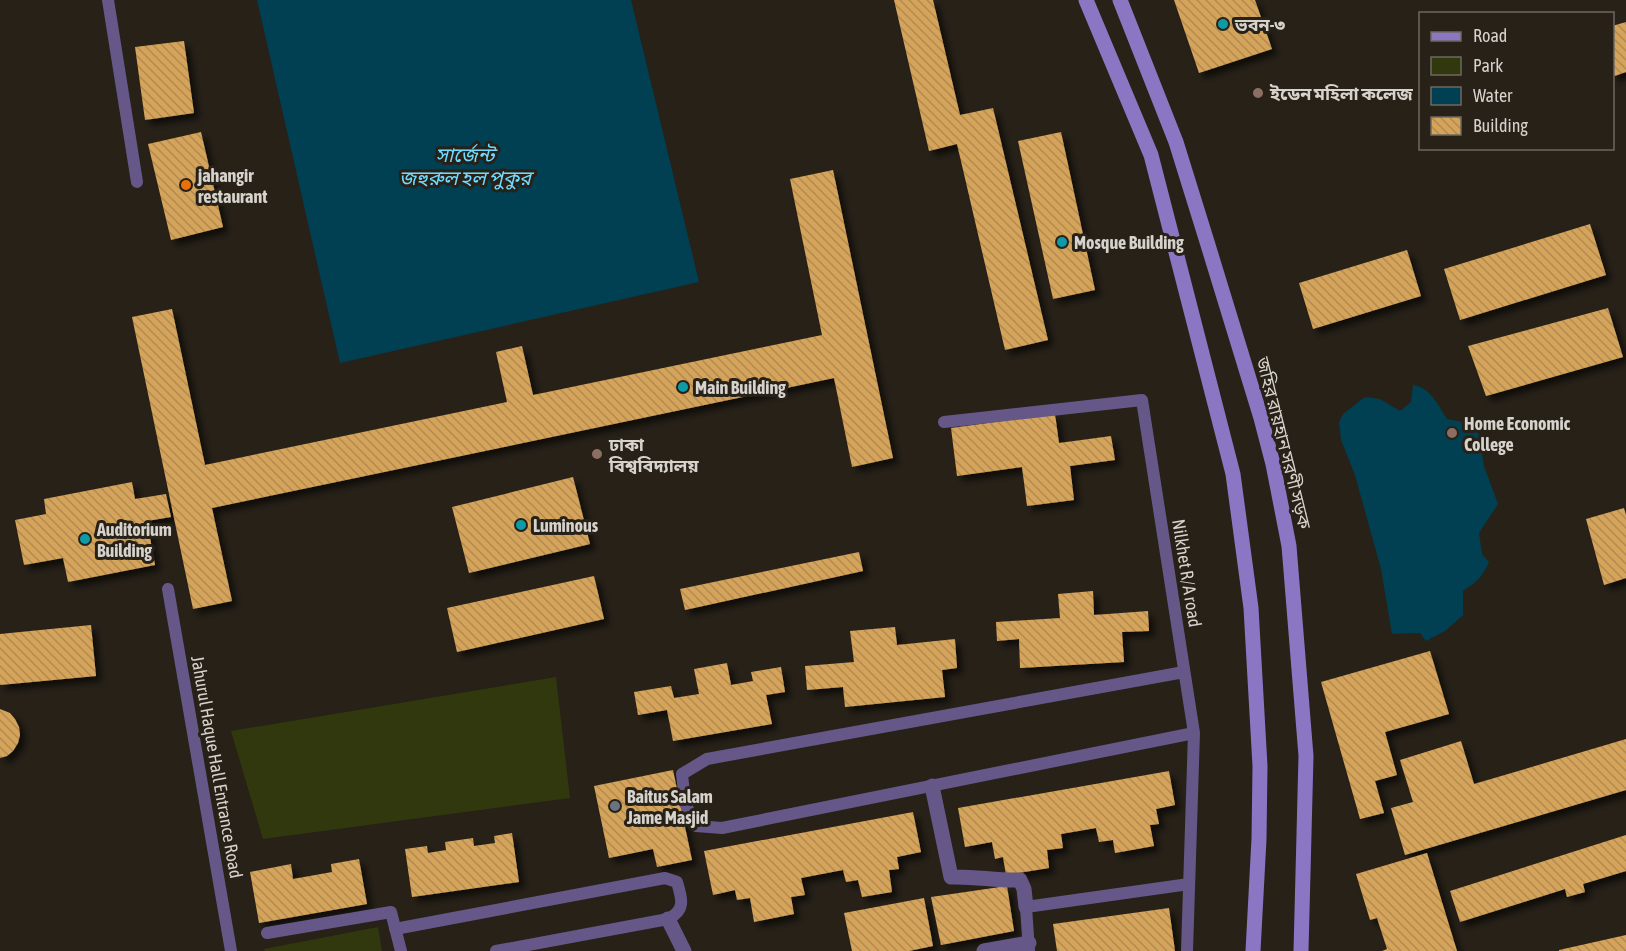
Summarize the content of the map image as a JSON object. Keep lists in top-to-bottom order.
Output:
{
  "streets": {
    "main road": ["জহির রায়হান সরণী সড়ক"],
    "lane": ["Nilkhet R/A road", "Jahurul Haque Hall Entrance Road"]
  },
  "water": ["সার্জেন্ট জহুরুল হল পুকুর"],
  "places": [
    "ভবন-৩",
    "ইডেন মহিলা কলেজ",
    "jahangir restaurant",
    "Mosque Building",
    "Main Building",
    "Home Economic College",
    "ঢাকা বিশ্ববিদ্যালয়",
    "Luminous",
    "Auditorium Building",
    "Baitus Salam Jame Masjid"
  ],
  "legend": [
    "Road",
    "Park",
    "Water",
    "Building"
  ]
}
